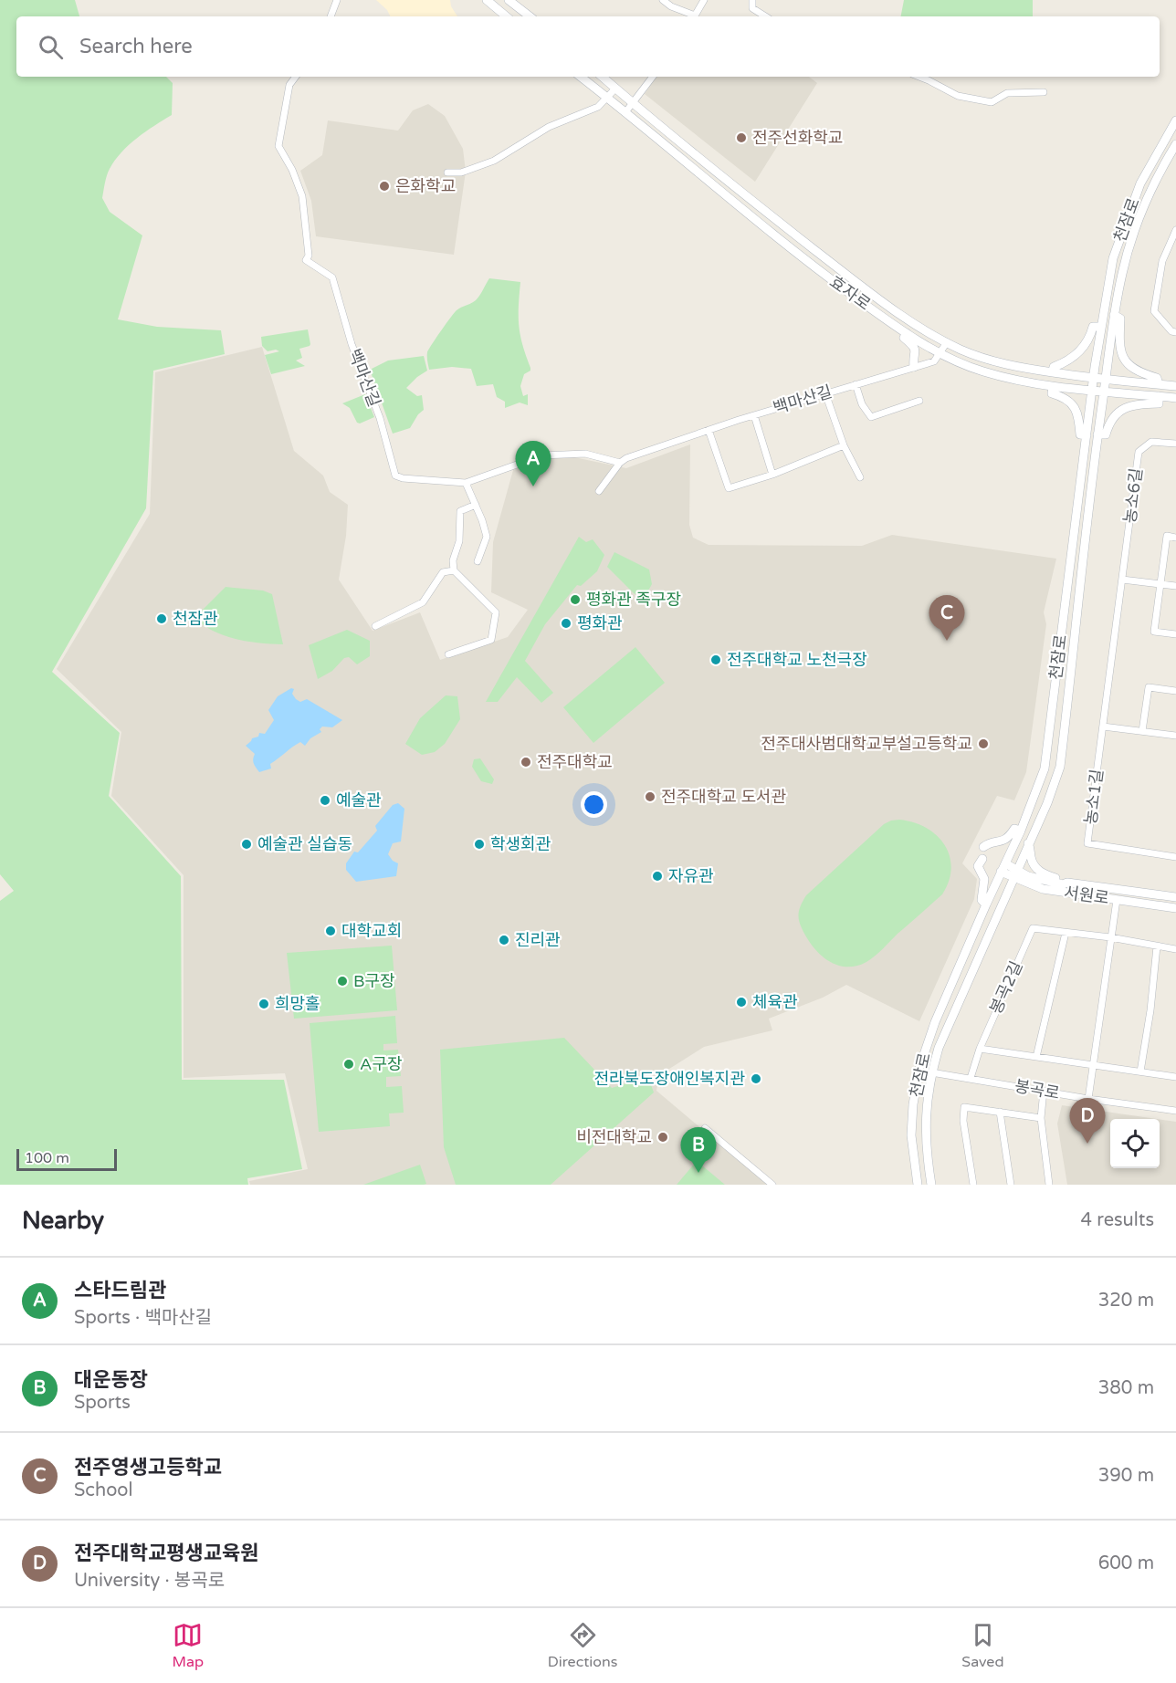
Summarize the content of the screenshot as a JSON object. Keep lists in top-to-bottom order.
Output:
{
  "streets": {
    "main road": ["천잠로", "효자로", "서원로"],
    "street": [
      "백마산길",
      "농소6길",
      "농소1길",
      "봉곡2길",
      "봉곡로"
    ]
  },
  "crossings": [
    ["천잠로", "효자로"],
    ["천잠로", "서원로"],
    ["천잠로", "봉곡로"],
    ["효자로", "백마산길"],
    ["농소6길", "농소1길"],
    ["봉곡2길", "봉곡로"]
  ],
  "places": [
    "전주선화학교",
    "은화학교",
    "평화관 족구장",
    "천잠관",
    "평화관",
    "전주대학교 노천극장",
    "전주대사범대학교부설고등학교",
    "전주대학교",
    "전주대학교 도서관",
    "예술관",
    "예술관 실습동",
    "학생회관",
    "자유관",
    "대학교회",
    "진리관",
    "B구장",
    "체육관",
    "희망홀",
    "A구장",
    "전라북도장애인복지관",
    "비전대학교"
  ],
  "scale_bar": "100 m",
  "page": {
    "search": "Search here",
    "pins": [
      "A",
      "C",
      "D",
      "B"
    ],
    "scale": "100 m",
    "heading": ["Nearby", "4 results"],
    "list": [
      {
        "mark": "A",
        "name": "스타드림관",
        "note": "Sports · 백마산길",
        "value": "320 m"
      },
      {
        "mark": "B",
        "name": "대운동장",
        "note": "Sports",
        "value": "380 m"
      },
      {
        "mark": "C",
        "name": "전주영생고등학교",
        "note": "School",
        "value": "390 m"
      },
      {
        "mark": "D",
        "name": "전주대학교평생교육원",
        "note": "University · 봉곡로",
        "value": "600 m"
      }
    ],
    "nav": ["Map", "Directions", "Saved"]
  }
}
